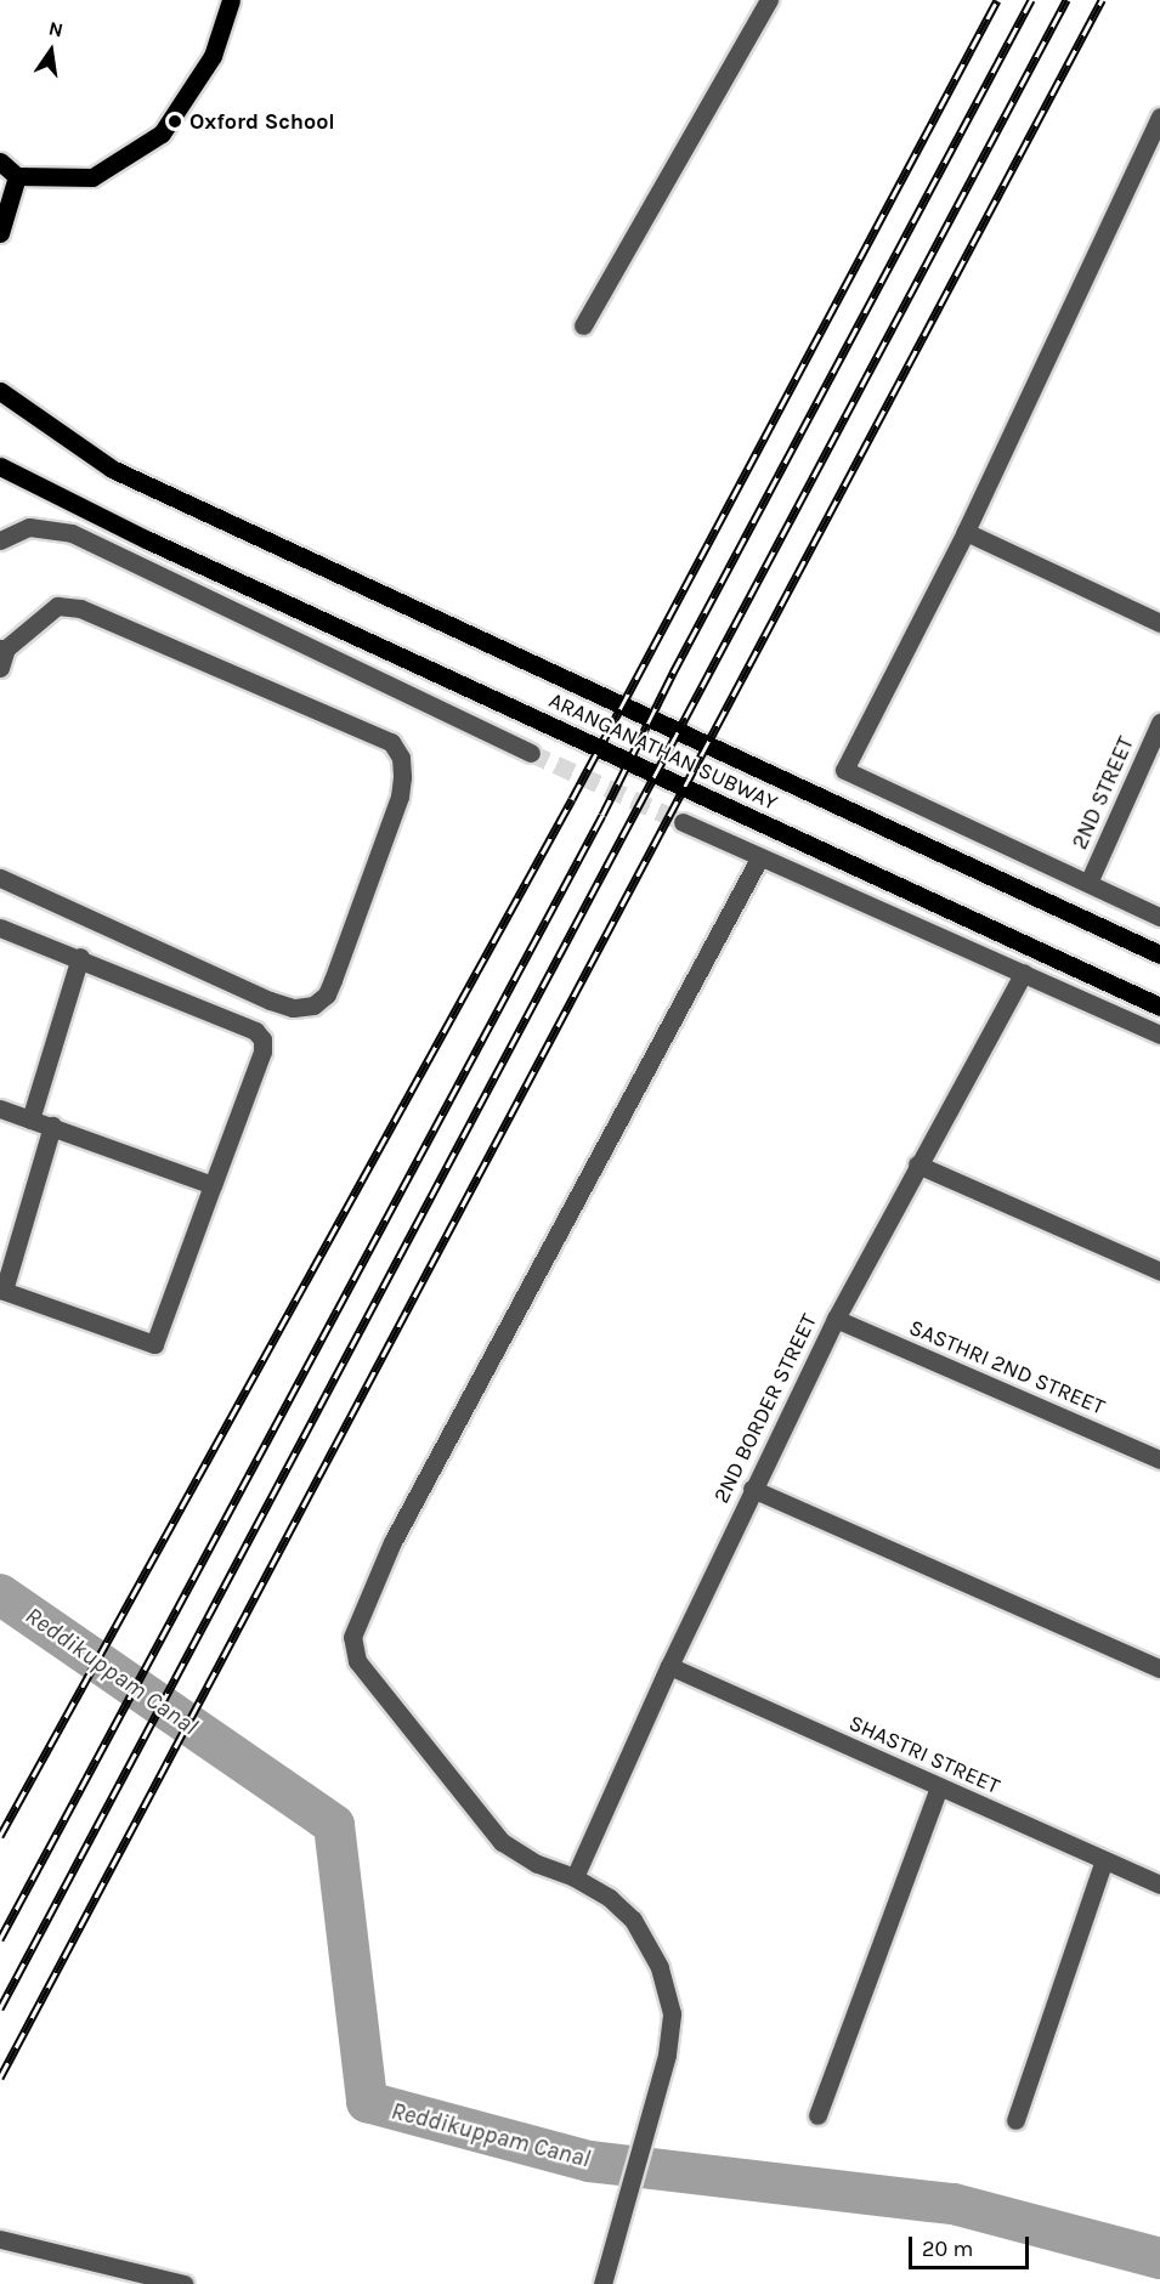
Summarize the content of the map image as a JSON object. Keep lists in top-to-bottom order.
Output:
{
  "streets": {
    "main road": ["ARANGANATHAN SUBWAY"],
    "street": [
      "2ND STREET",
      "SASTHRI 2ND STREET",
      "2ND BORDER STREET",
      "SHASTRI STREET"
    ]
  },
  "crossings": [
    ["SASTHRI 2ND STREET", "2ND BORDER STREET"],
    ["2ND BORDER STREET", "SHASTRI STREET"]
  ],
  "water": ["Reddikuppam Canal"],
  "places": ["Oxford School"],
  "scale_bar": "20 m",
  "north": "top"
}
